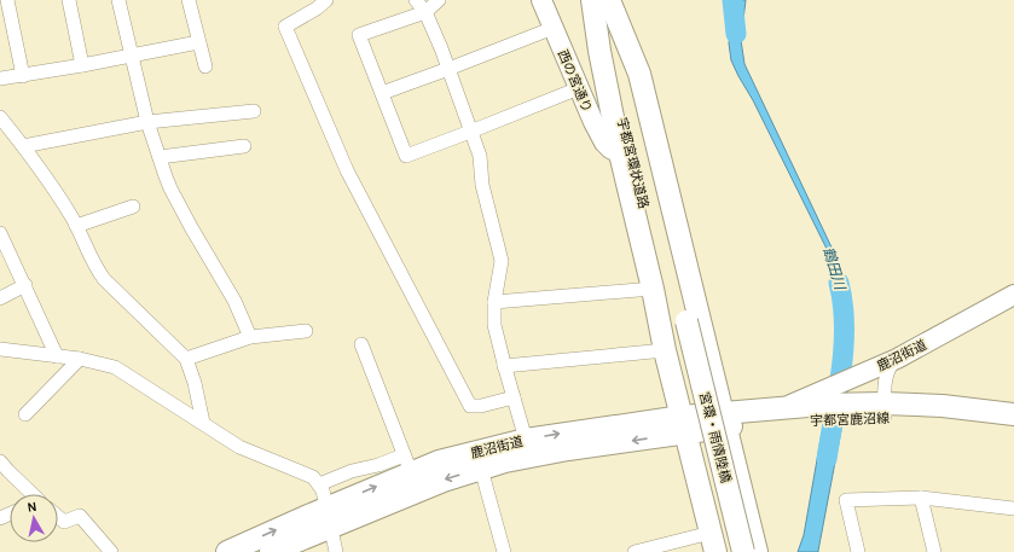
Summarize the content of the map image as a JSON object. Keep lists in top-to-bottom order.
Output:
{
  "streets": {
    "main road": [
      "宇都宮環状道路",
      "鹿沼街道",
      "宇都宮鹿沼線",
      "宮環・雨情陸橋"
    ],
    "street": ["西の宮通り"]
  },
  "crossings": [
    ["宇都宮環状道路", "宮環・雨情陸橋"],
    ["鹿沼街道", "宇都宮鹿沼線"]
  ],
  "water": ["鶴田川"],
  "north": "top"
}
